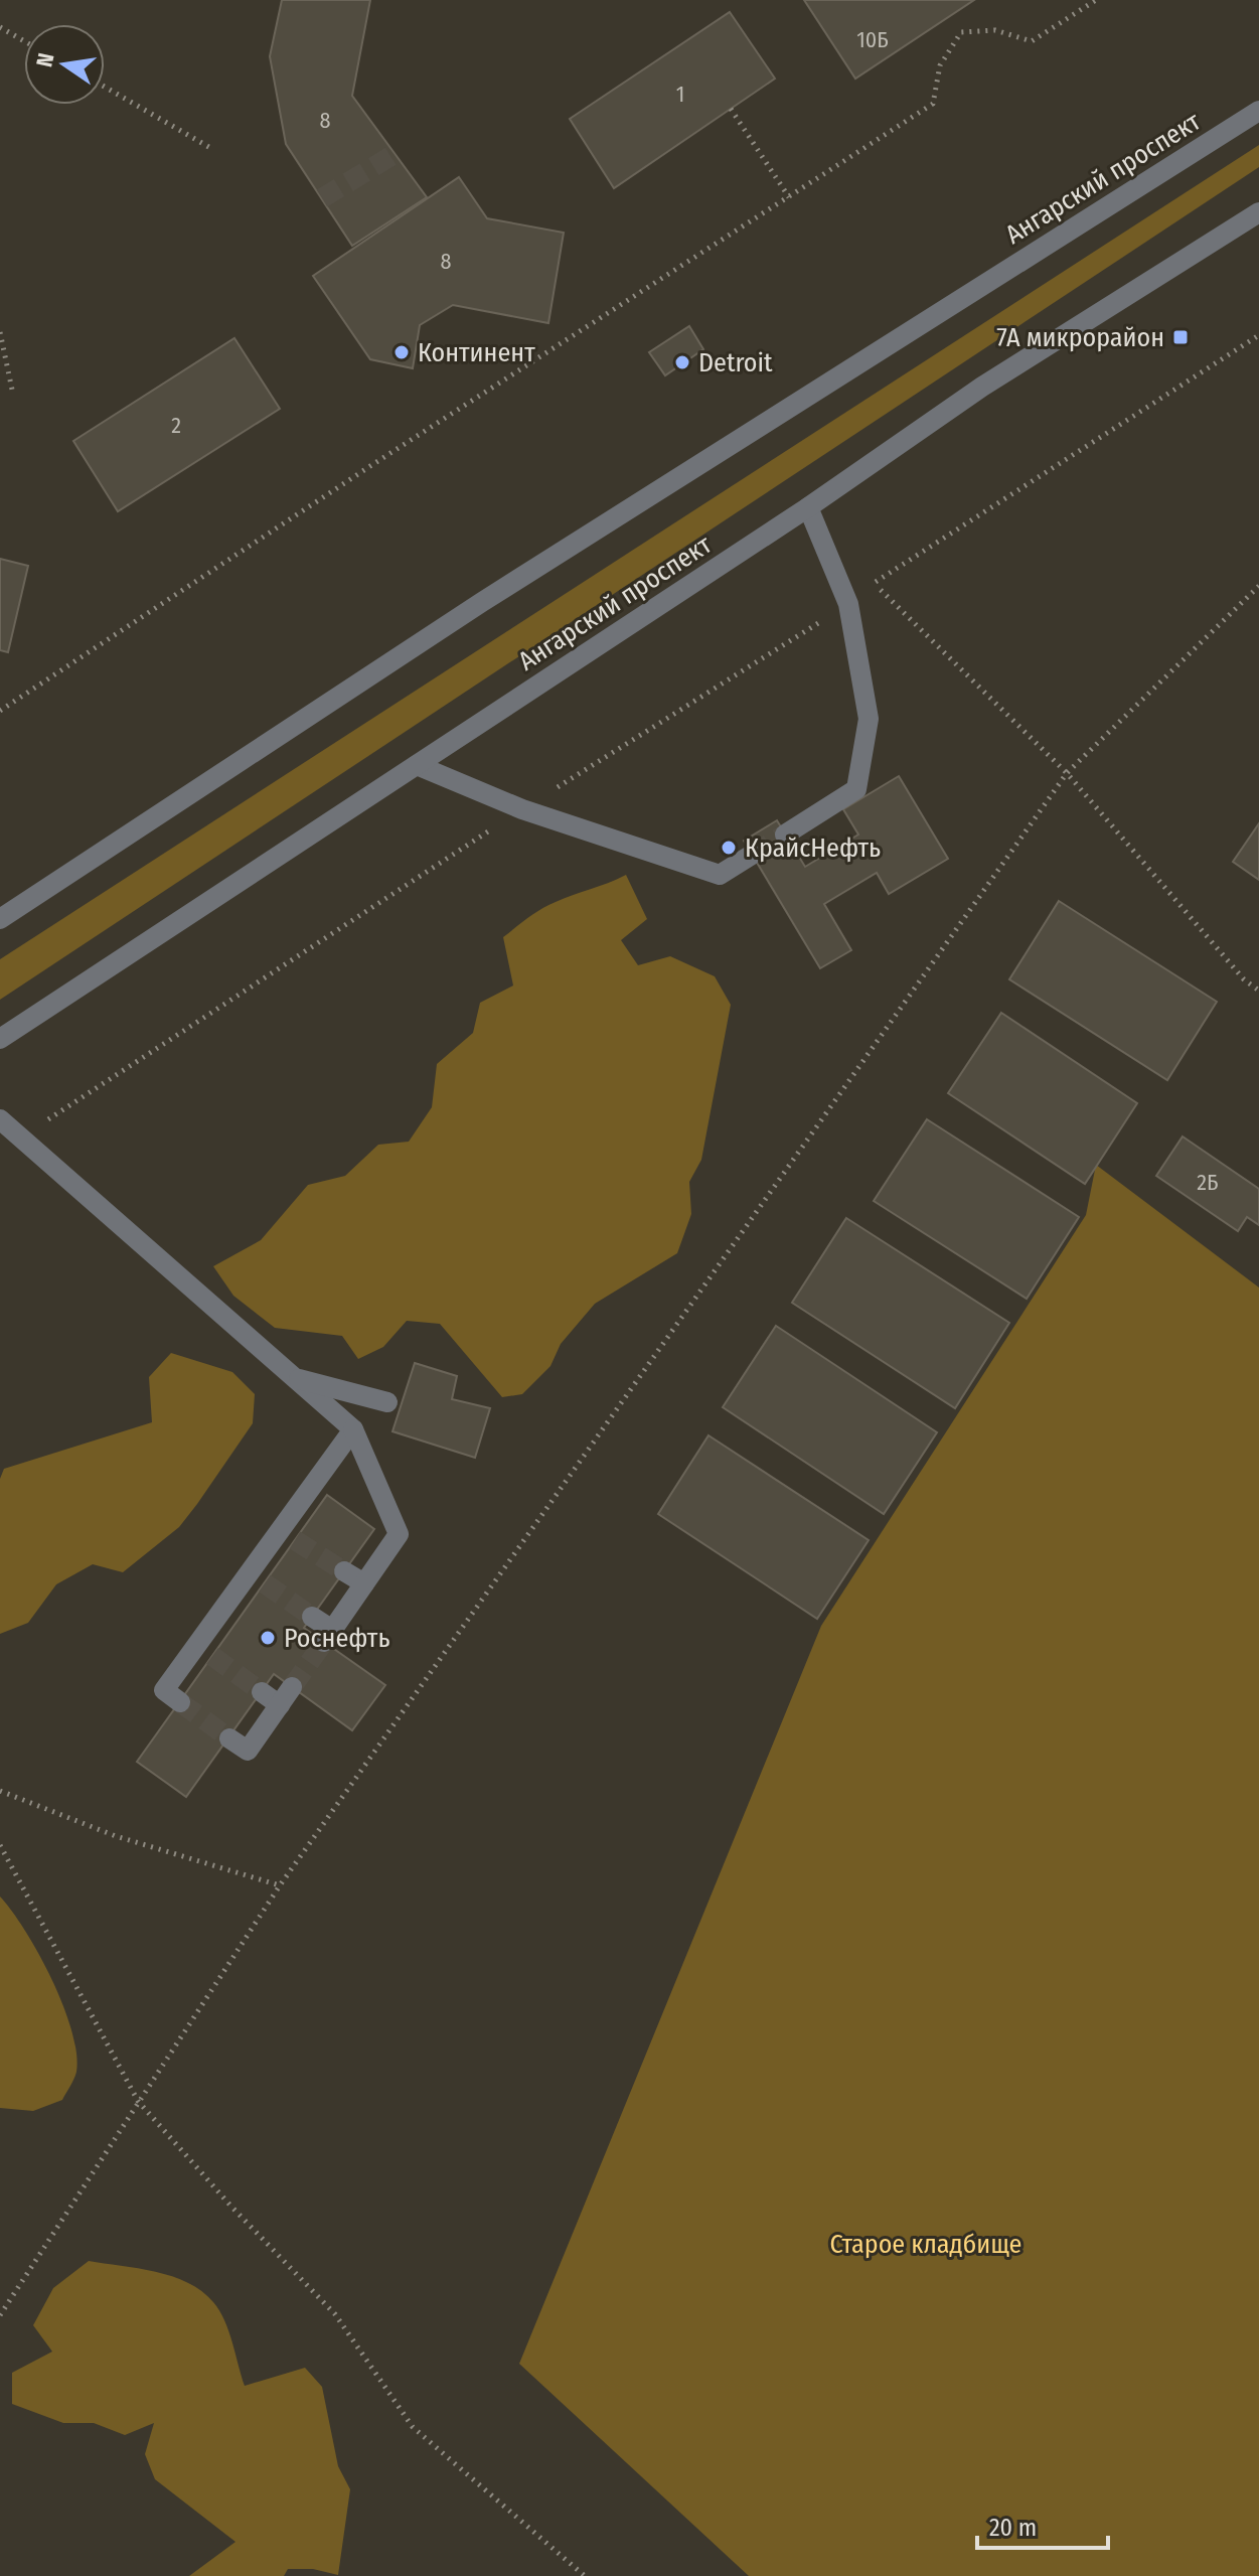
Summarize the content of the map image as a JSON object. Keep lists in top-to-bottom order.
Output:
{
  "streets": {
    "street": ["Ангарский проспект"]
  },
  "parks": ["Старое кладбище"],
  "places": {
    "transit": ["7А микрорайон"],
    "other": [
      "Континент",
      "Detroit",
      "КрайсНефть",
      "Роснефть"
    ]
  },
  "house_numbers": [
    "10Б",
    "1",
    "8",
    "8",
    "2",
    "2Б"
  ],
  "scale_bar": "20 m",
  "north": "left"
}
